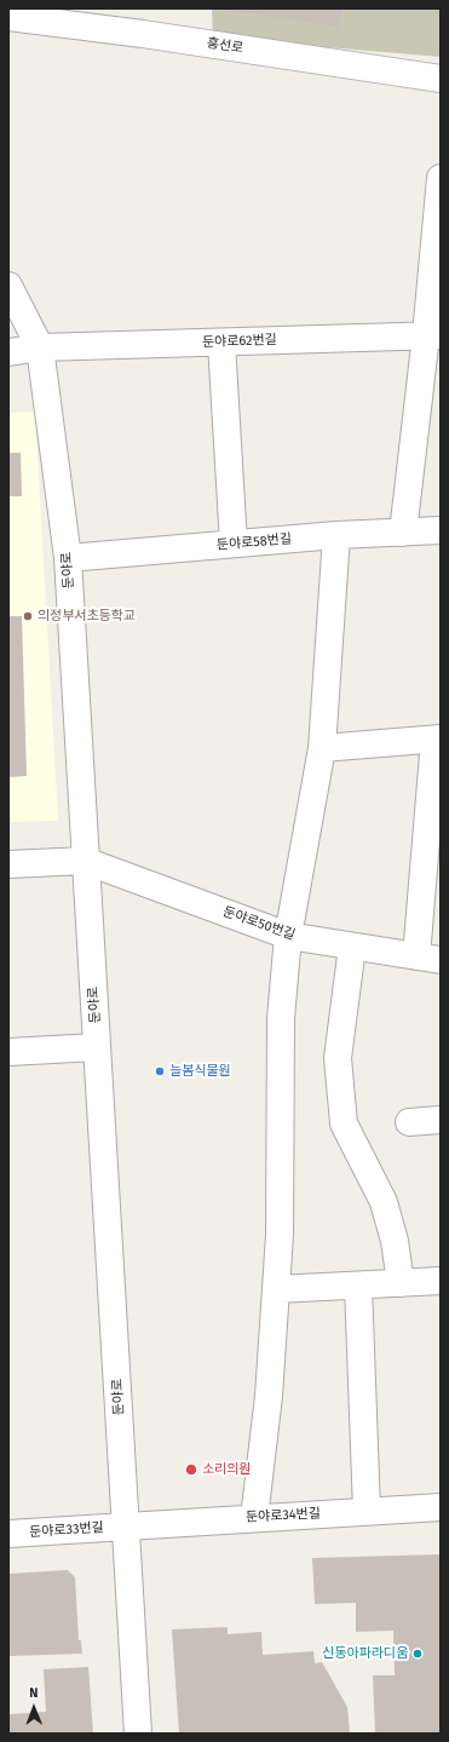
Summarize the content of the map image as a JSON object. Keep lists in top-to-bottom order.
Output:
{
  "streets": {
    "street": [
      "흥선로",
      "둔야로62번길",
      "둔야로58번길",
      "둔야로",
      "둔야로50번길",
      "둔야로34번길",
      "둔야로33번길"
    ]
  },
  "crossings": [
    ["둔야로62번길", "둔야로"],
    ["둔야로58번길", "둔야로"],
    ["둔야로", "둔야로50번길"],
    ["둔야로", "둔야로34번길"],
    ["둔야로", "둔야로33번길"],
    ["둔야로34번길", "둔야로33번길"]
  ],
  "places": [
    "의정부서초등학교",
    "늘봄식물원",
    "소리의원",
    "신동아파라디움"
  ],
  "north": "top"
}
